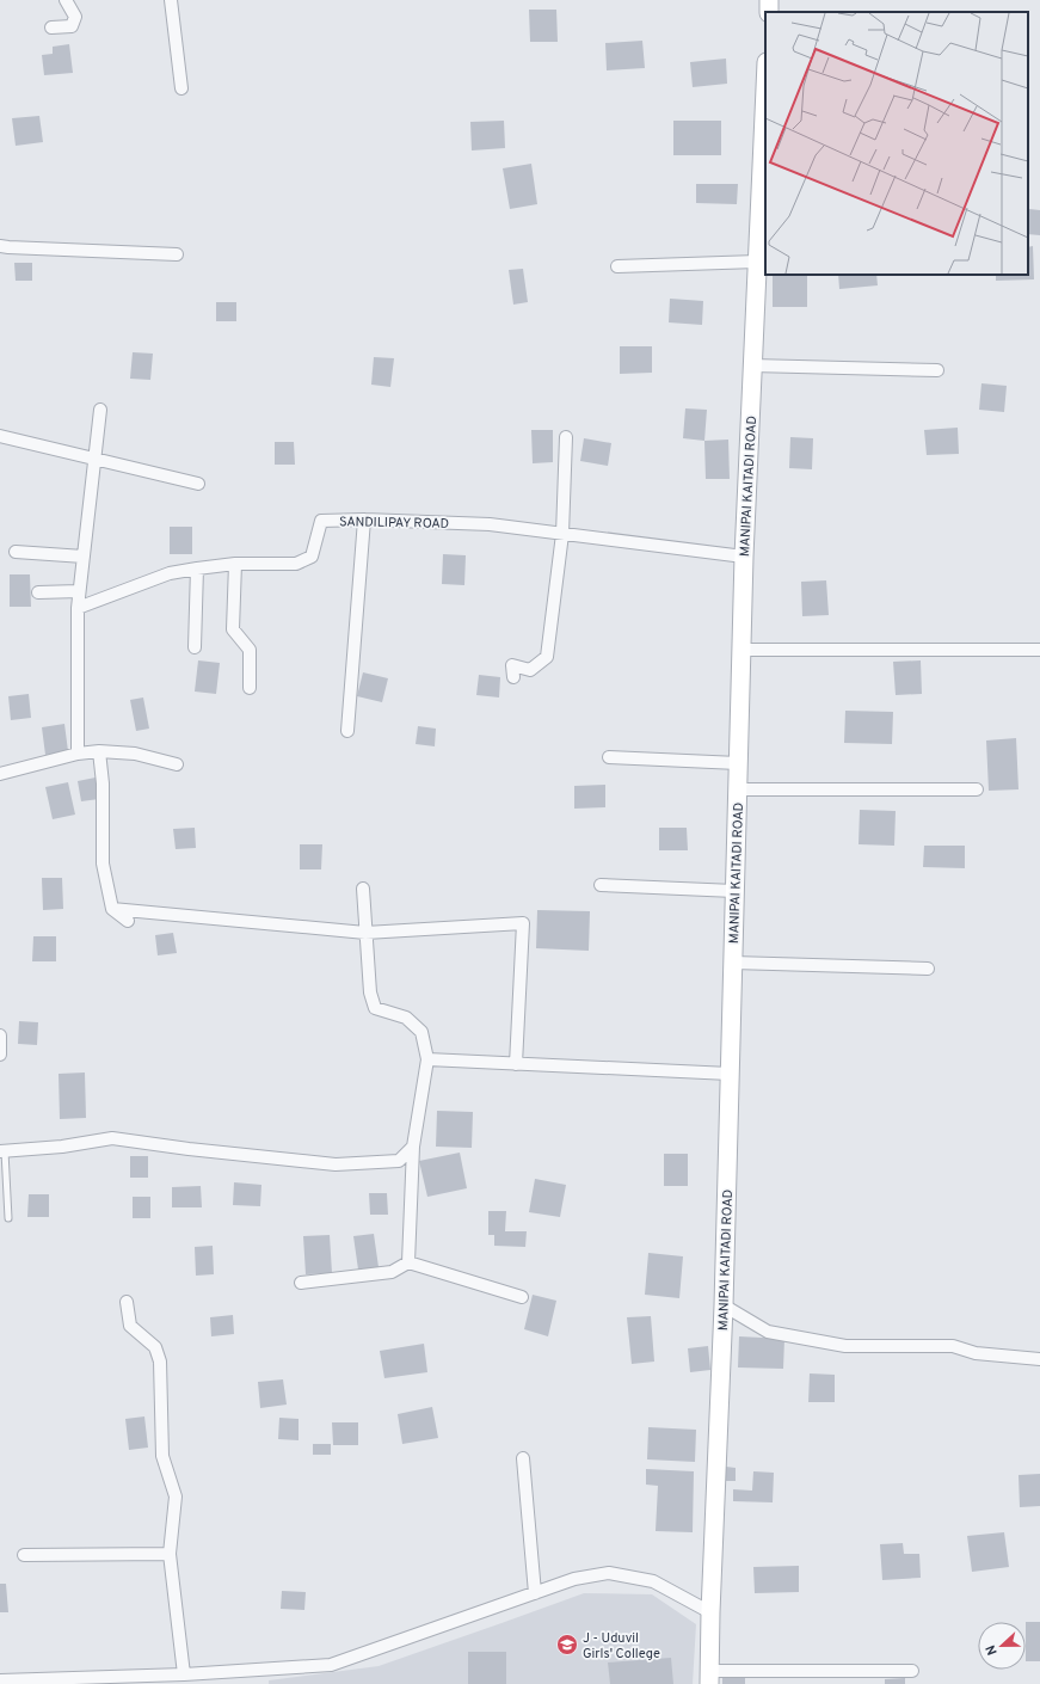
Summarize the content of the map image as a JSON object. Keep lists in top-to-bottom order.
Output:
{
  "streets": {
    "main road": ["MANIPAI KAITADI ROAD"],
    "street": ["SANDILIPAY ROAD"]
  },
  "crossings": [
    ["MANIPAI KAITADI ROAD", "SANDILIPAY ROAD"]
  ],
  "places": {
    "school or university": ["J - Uduvil Girls' College"]
  },
  "north": "left"
}
